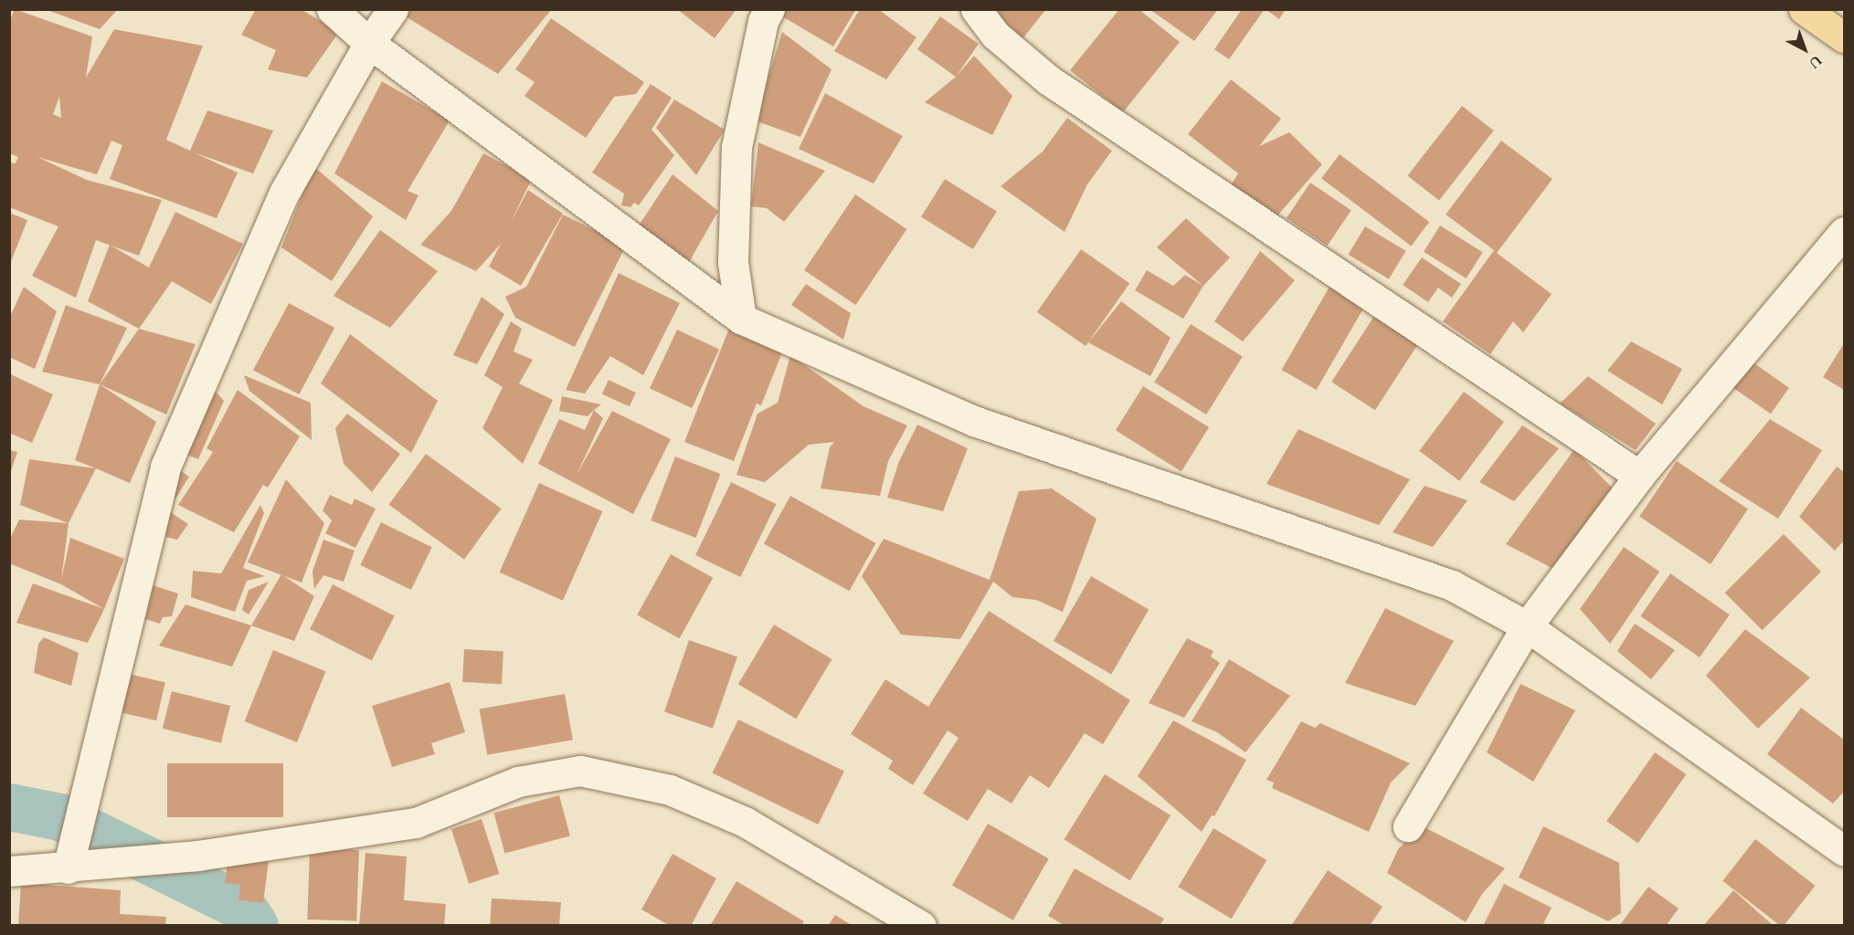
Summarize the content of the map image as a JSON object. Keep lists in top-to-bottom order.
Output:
{
  "north": "bottom right"
}
